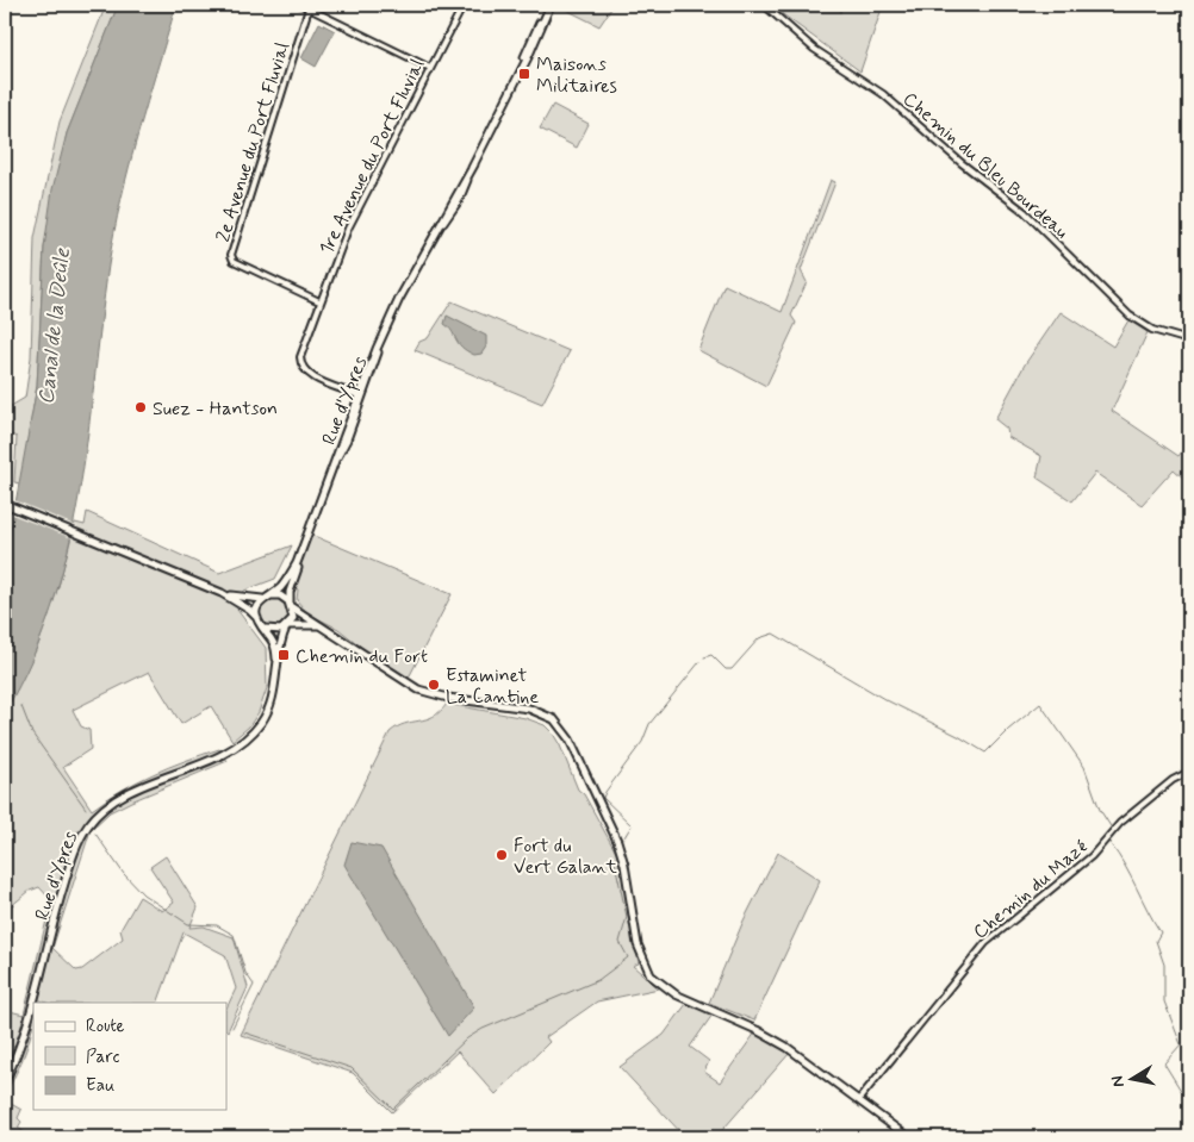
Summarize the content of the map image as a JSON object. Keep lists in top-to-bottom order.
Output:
{
  "streets": {
    "main road": ["Rue d'Ypres"],
    "street": [
      "2e Avenue du Port Fluvial",
      "1re Avenue du Port Fluvial",
      "Chemin du Bleu Bourdeau",
      "Chemin du Mazé"
    ]
  },
  "crossings": [
    ["2e Avenue du Port Fluvial", "1re Avenue du Port Fluvial"],
    ["1re Avenue du Port Fluvial", "Rue d'Ypres"]
  ],
  "water": ["Canal de la Deûle"],
  "places": {
    "transit": ["Maisons Militaires", "Chemin du Fort"],
    "other": ["Suez - Hantson", "Estaminet La Cantine", "Fort du Vert Galant"]
  },
  "legend": ["Route", "Parc", "Eau"],
  "north": "left"
}
